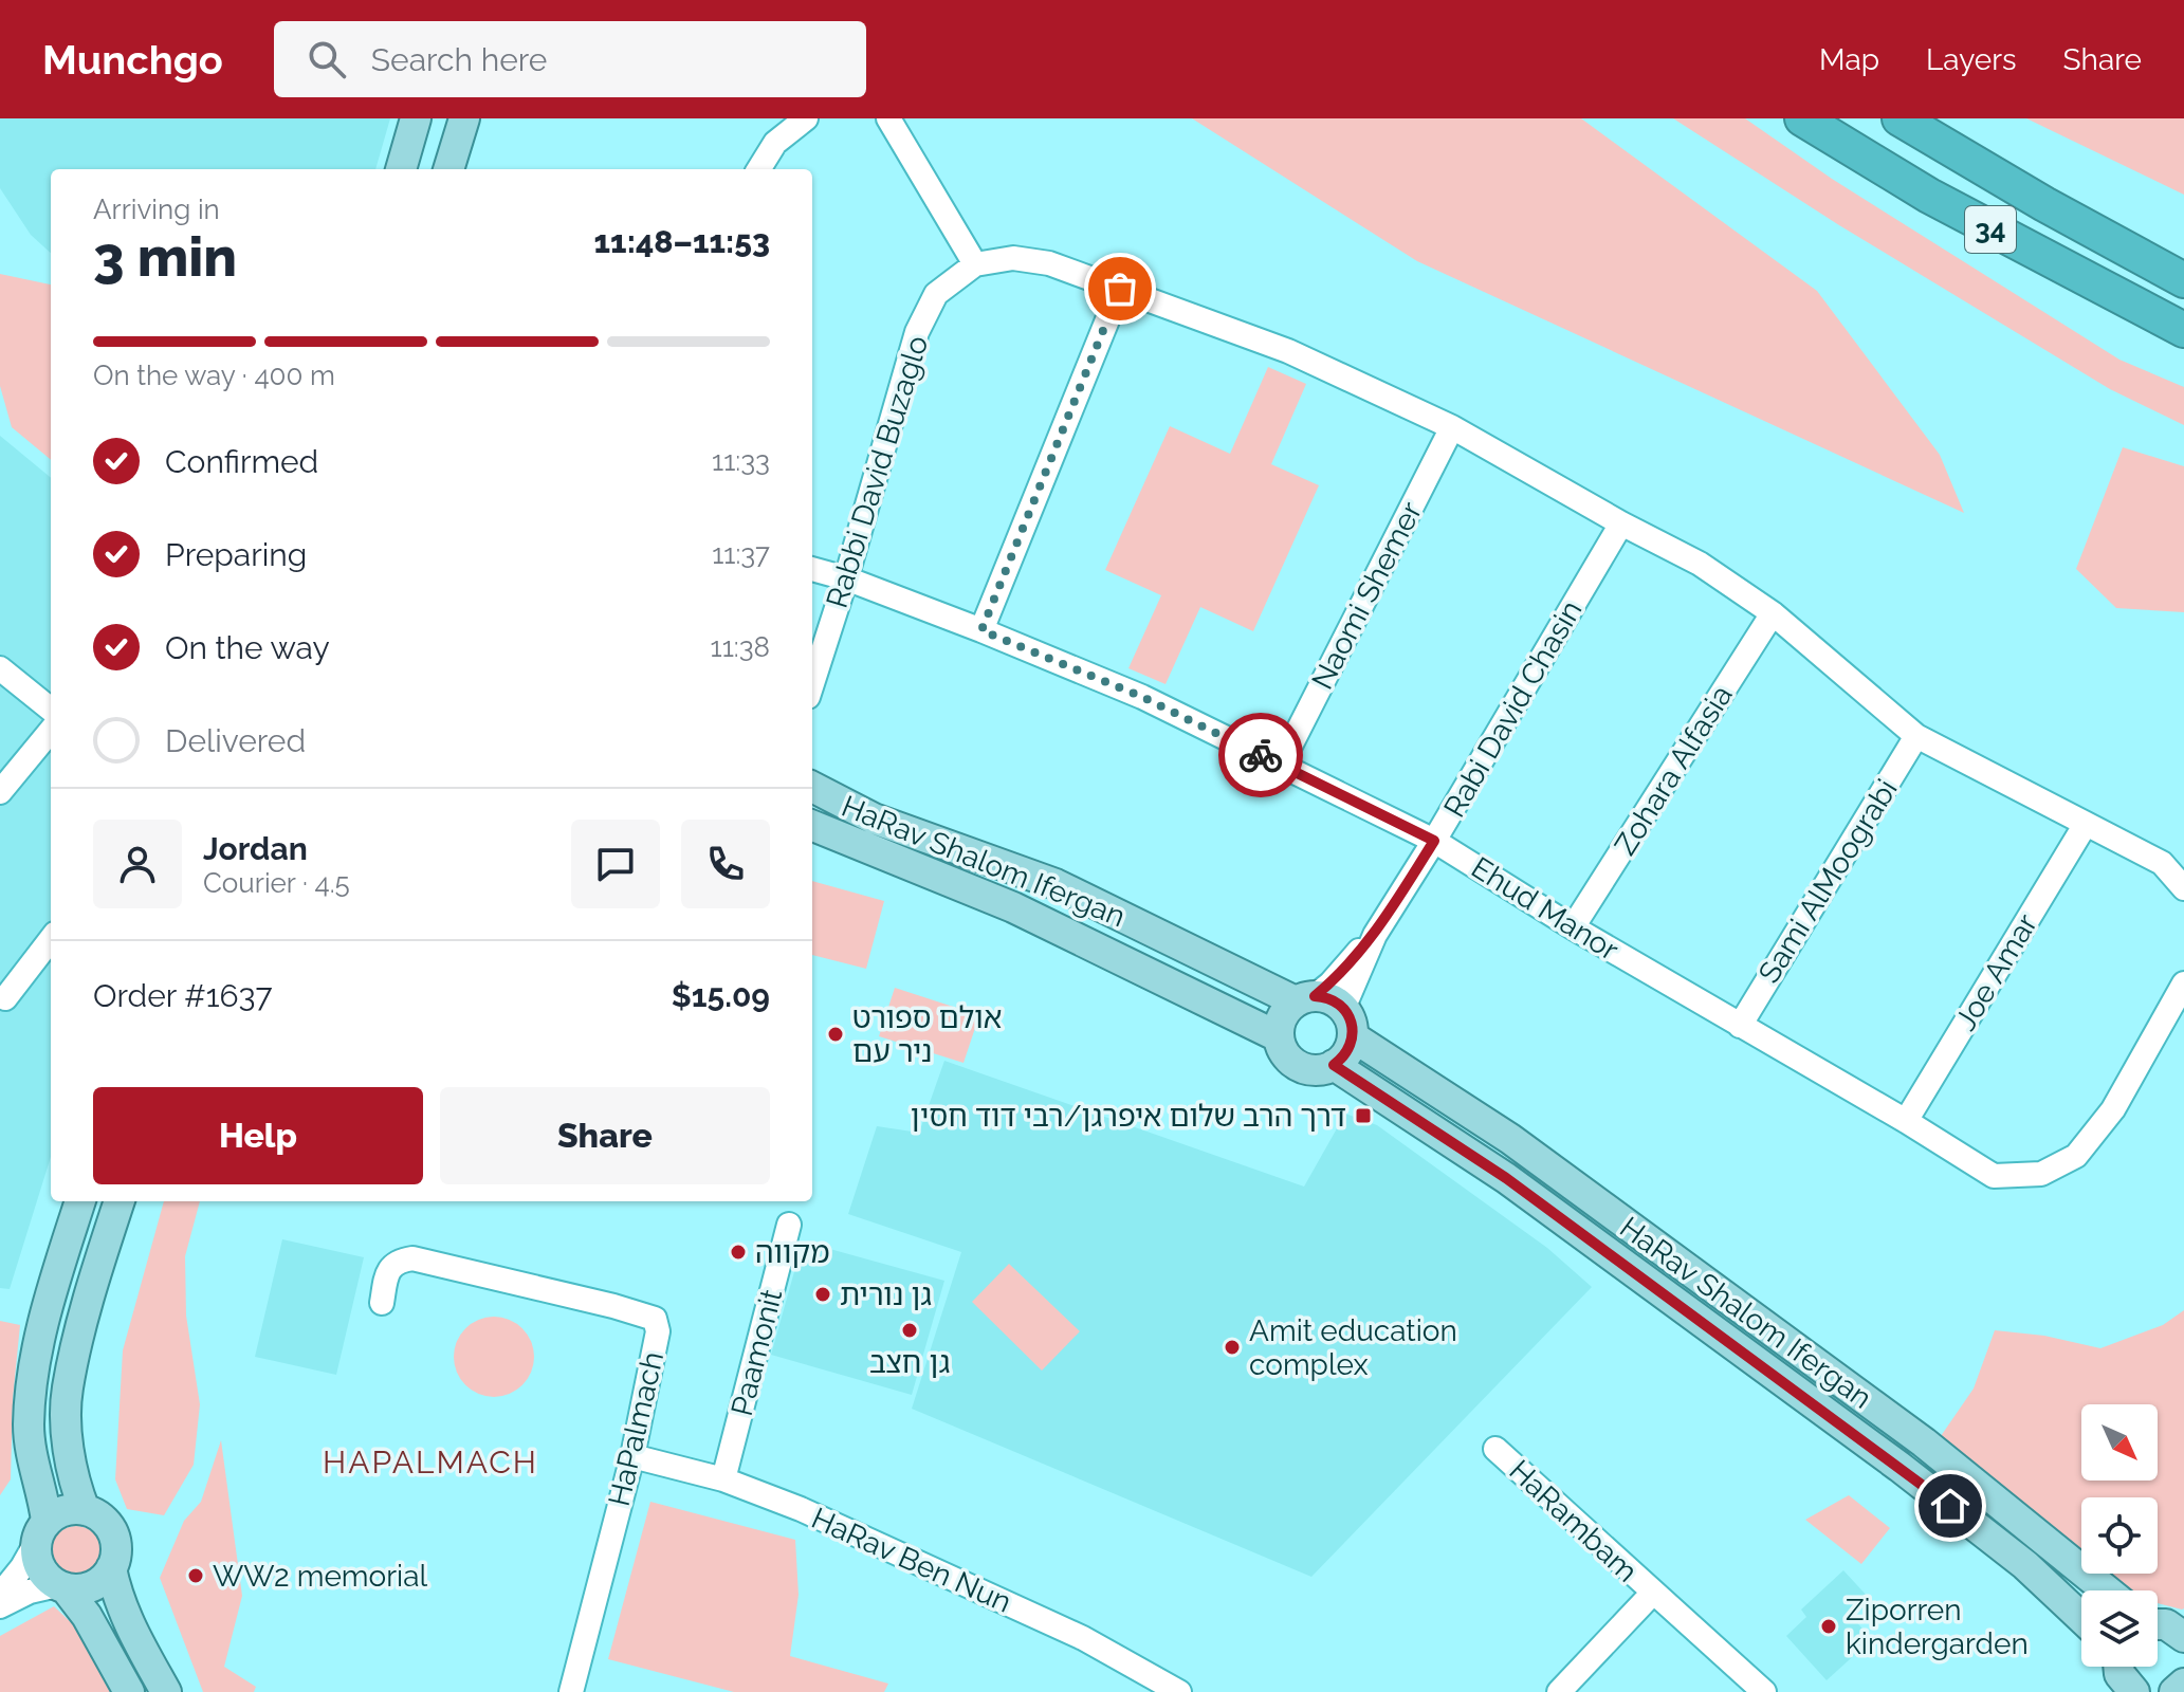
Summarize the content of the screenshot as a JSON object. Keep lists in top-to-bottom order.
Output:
{
  "streets": {
    "highway": ["34"],
    "main road": ["HaRav Shalom Ifergan"],
    "street": [
      "Rabbi David Buzaglo",
      "Naomi Shemer",
      "Rabi David Chasin",
      "Zohara Alfasia",
      "Sami AlMoograbi",
      "Ehud Manor",
      "Joe Amar",
      "Paamonit",
      "HaPalmach",
      "HaRambam",
      "HaRav Ben Nun"
    ]
  },
  "crossings": [
    ["Rabbi David Buzaglo", "Ehud Manor"],
    ["Naomi Shemer", "Ehud Manor"],
    ["Rabi David Chasin", "HaRav Shalom Ifergan"],
    ["Rabi David Chasin", "Ehud Manor"],
    ["Zohara Alfasia", "Ehud Manor"],
    ["Sami AlMoograbi", "Ehud Manor"],
    ["Ehud Manor", "Joe Amar"],
    ["Paamonit", "HaRav Ben Nun"],
    ["HaPalmach", "HaRav Ben Nun"]
  ],
  "districts": ["HAPALMACH"],
  "places": {
    "other": [
      "אולם ספורט ניר עם",
      "מקווה",
      "גן נורית",
      "גן חצב",
      "Amit education complex",
      "WW2 memorial",
      "Ziporren kindergarden"
    ],
    "transit": ["דרך הרב שלום איפרגן/רבי דוד חסין"]
  },
  "north": "bottom right",
  "page": {
    "header": "Munchgo",
    "search": "Search here",
    "nav": ["Map", "Layers", "Share"],
    "heading": ["3 min", "Arriving in", "11:48–11:53"],
    "panel": [
      "Jordan",
      "Courier · 4.5",
      "Order #1637",
      "$15.09"
    ],
    "bar": "On the way · 400 m",
    "list": [
      ["Confirmed", "11:33"],
      ["Preparing", "11:37"],
      ["On the way", "11:38"],
      "Delivered"
    ],
    "buttons": ["Help", "Share"]
  }
}
